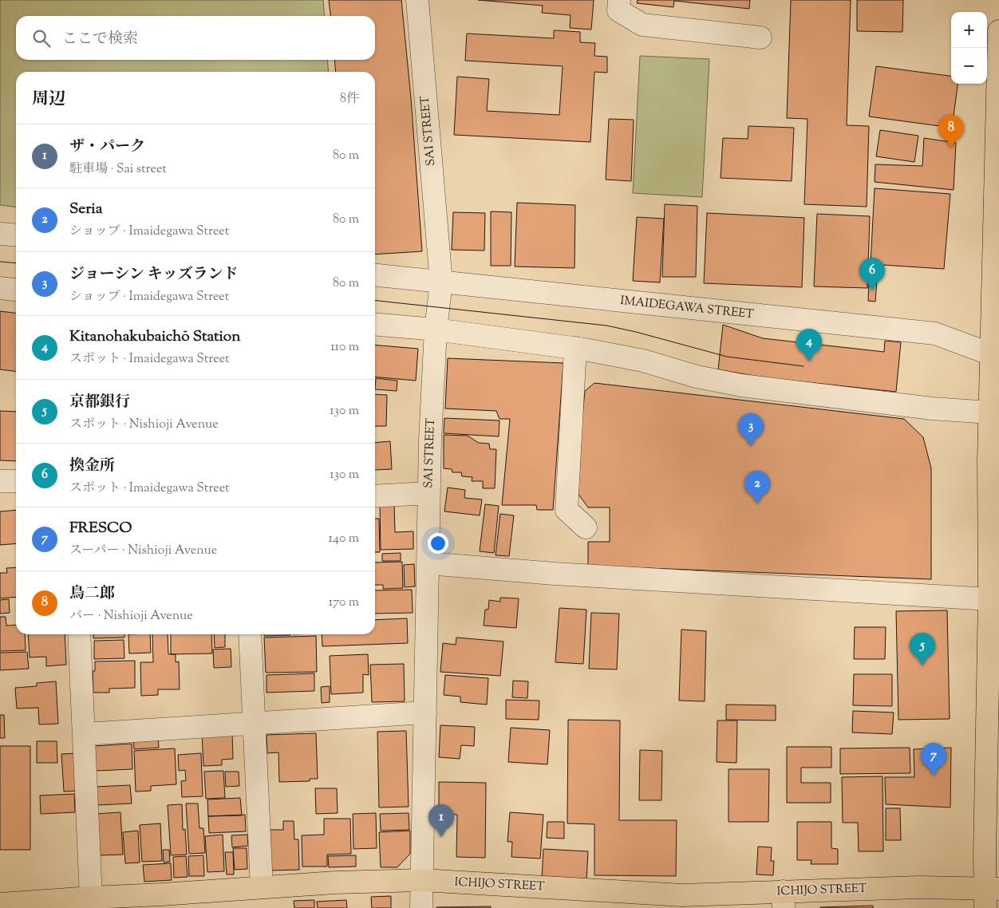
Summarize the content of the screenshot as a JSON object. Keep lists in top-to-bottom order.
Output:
{
  "streets": {
    "main road": ["ICHIJO STREET"],
    "street": ["SAI STREET", "IMAIDEGAWA STREET"]
  },
  "crossings": [
    ["SAI STREET", "IMAIDEGAWA STREET"],
    ["SAI STREET", "ICHIJO STREET"]
  ],
  "page": {
    "map_buttons": ["+", "−"],
    "search": "ここで検索",
    "heading": ["周辺", "8件"],
    "pins": [
      "8",
      "6",
      "4",
      "3",
      "2",
      "5",
      "7",
      "1"
    ],
    "list": [
      {
        "mark": "1",
        "name": "ザ・パーク",
        "note": "駐車場 · Sai street",
        "value": "80 m"
      },
      {
        "mark": "2",
        "name": "Seria",
        "note": "ショップ · Imaidegawa Street",
        "value": "80 m"
      },
      {
        "mark": "3",
        "name": "ジョーシン キッズランド",
        "note": "ショップ · Imaidegawa Street",
        "value": "80 m"
      },
      {
        "mark": "4",
        "name": "Kitanohakubaichō Station",
        "note": "スポット · Imaidegawa Street",
        "value": "110 m"
      },
      {
        "mark": "5",
        "name": "京都銀行",
        "note": "スポット · Nishioji Avenue",
        "value": "130 m"
      },
      {
        "mark": "6",
        "name": "換金所",
        "note": "スポット · Imaidegawa Street",
        "value": "130 m"
      },
      {
        "mark": "7",
        "name": "FRESCO",
        "note": "スーパー · Nishioji Avenue",
        "value": "140 m"
      },
      {
        "mark": "8",
        "name": "鳥二郎",
        "note": "バー · Nishioji Avenue",
        "value": "170 m"
      }
    ]
  }
}
